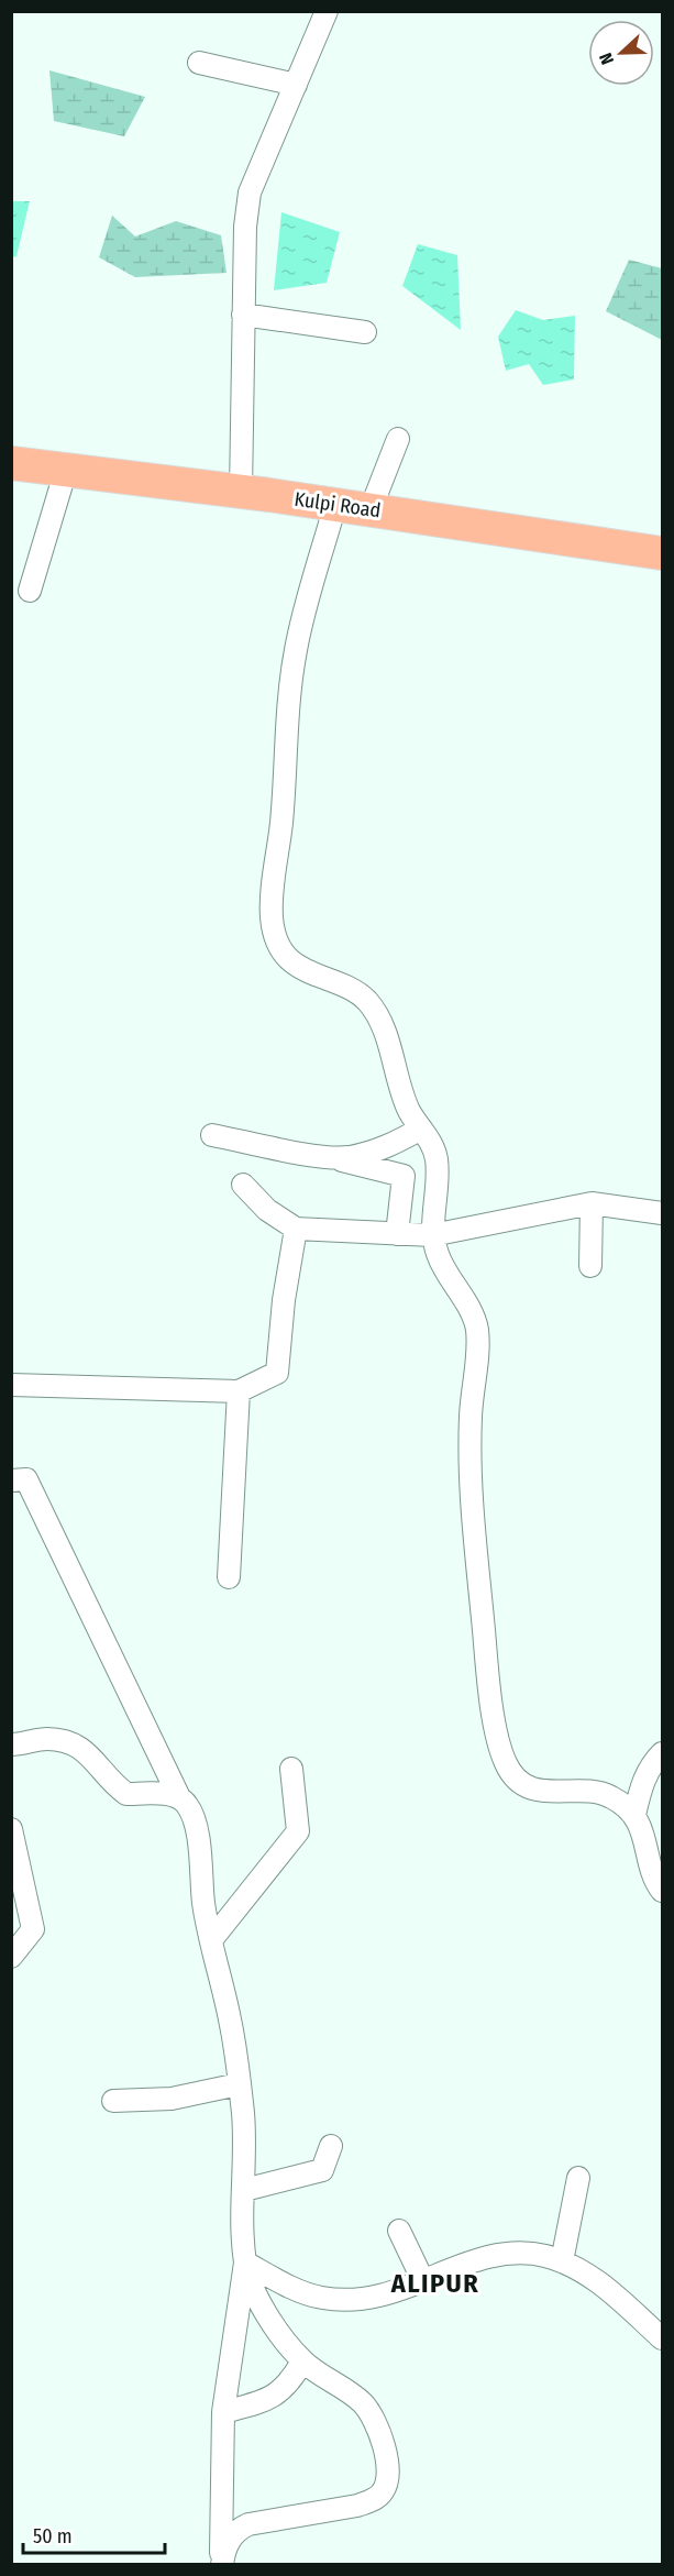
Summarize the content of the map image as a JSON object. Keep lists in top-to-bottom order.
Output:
{
  "streets": {
    "main road": ["Kulpi Road"]
  },
  "districts": ["ALIPUR"],
  "scale_bar": "50 m",
  "north": "left"
}
